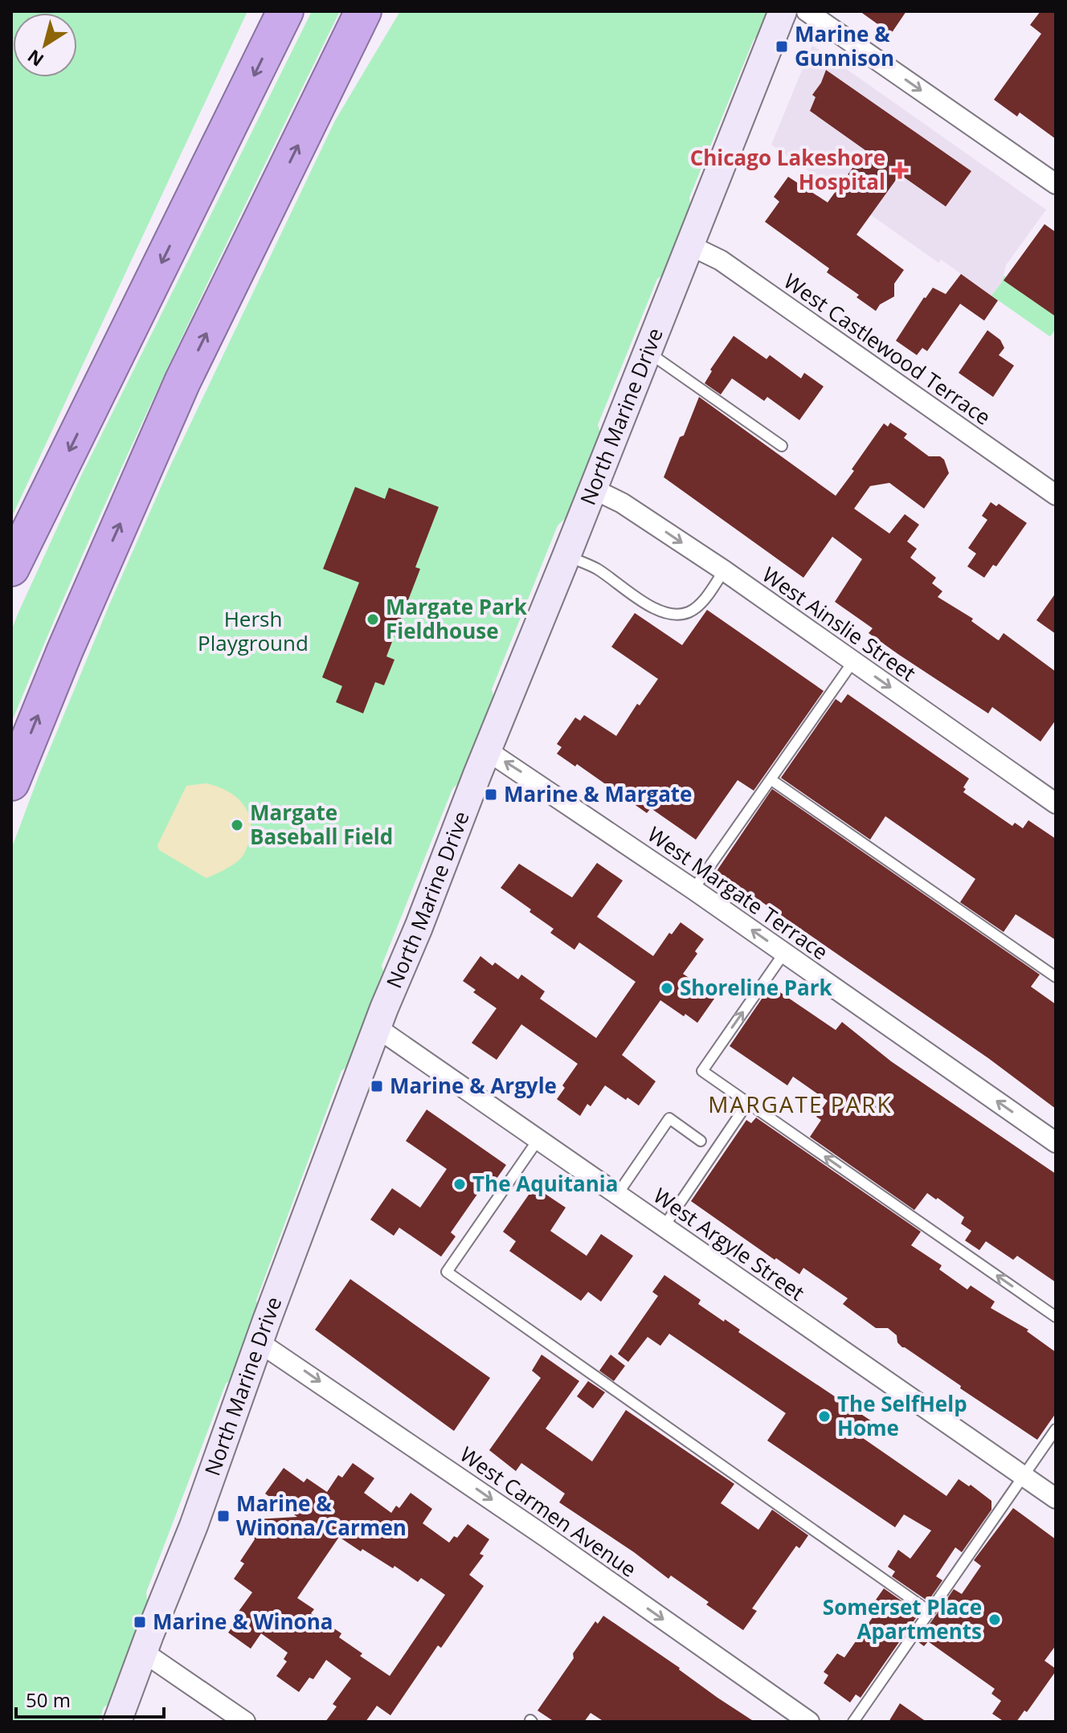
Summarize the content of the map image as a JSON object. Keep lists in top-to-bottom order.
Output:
{
  "streets": {
    "street": [
      "West Castlewood Terrace",
      "North Marine Drive",
      "West Ainslie Street",
      "West Margate Terrace",
      "West Argyle Street",
      "West Carmen Avenue"
    ]
  },
  "crossings": [
    ["West Castlewood Terrace", "North Marine Drive"],
    ["North Marine Drive", "West Ainslie Street"],
    ["North Marine Drive", "West Margate Terrace"],
    ["North Marine Drive", "West Argyle Street"],
    ["North Marine Drive", "West Carmen Avenue"]
  ],
  "one_way": ["West Ainslie Street", "West Margate Terrace", "West Carmen Avenue"],
  "districts": ["MARGATE PARK"],
  "parks": ["Hersh Playground"],
  "places": {
    "transit": [
      "Marine & Gunnison",
      "Marine & Margate",
      "Marine & Argyle",
      "Marine & Winona/Carmen",
      "Marine & Winona"
    ],
    "health": ["Chicago Lakeshore Hospital"],
    "other": [
      "Margate Park Fieldhouse",
      "Margate Baseball Field",
      "Shoreline Park",
      "The Aquitania",
      "The SelfHelp Home",
      "Somerset Place Apartments"
    ]
  },
  "scale_bar": "50 m",
  "north": "bottom left"
}
